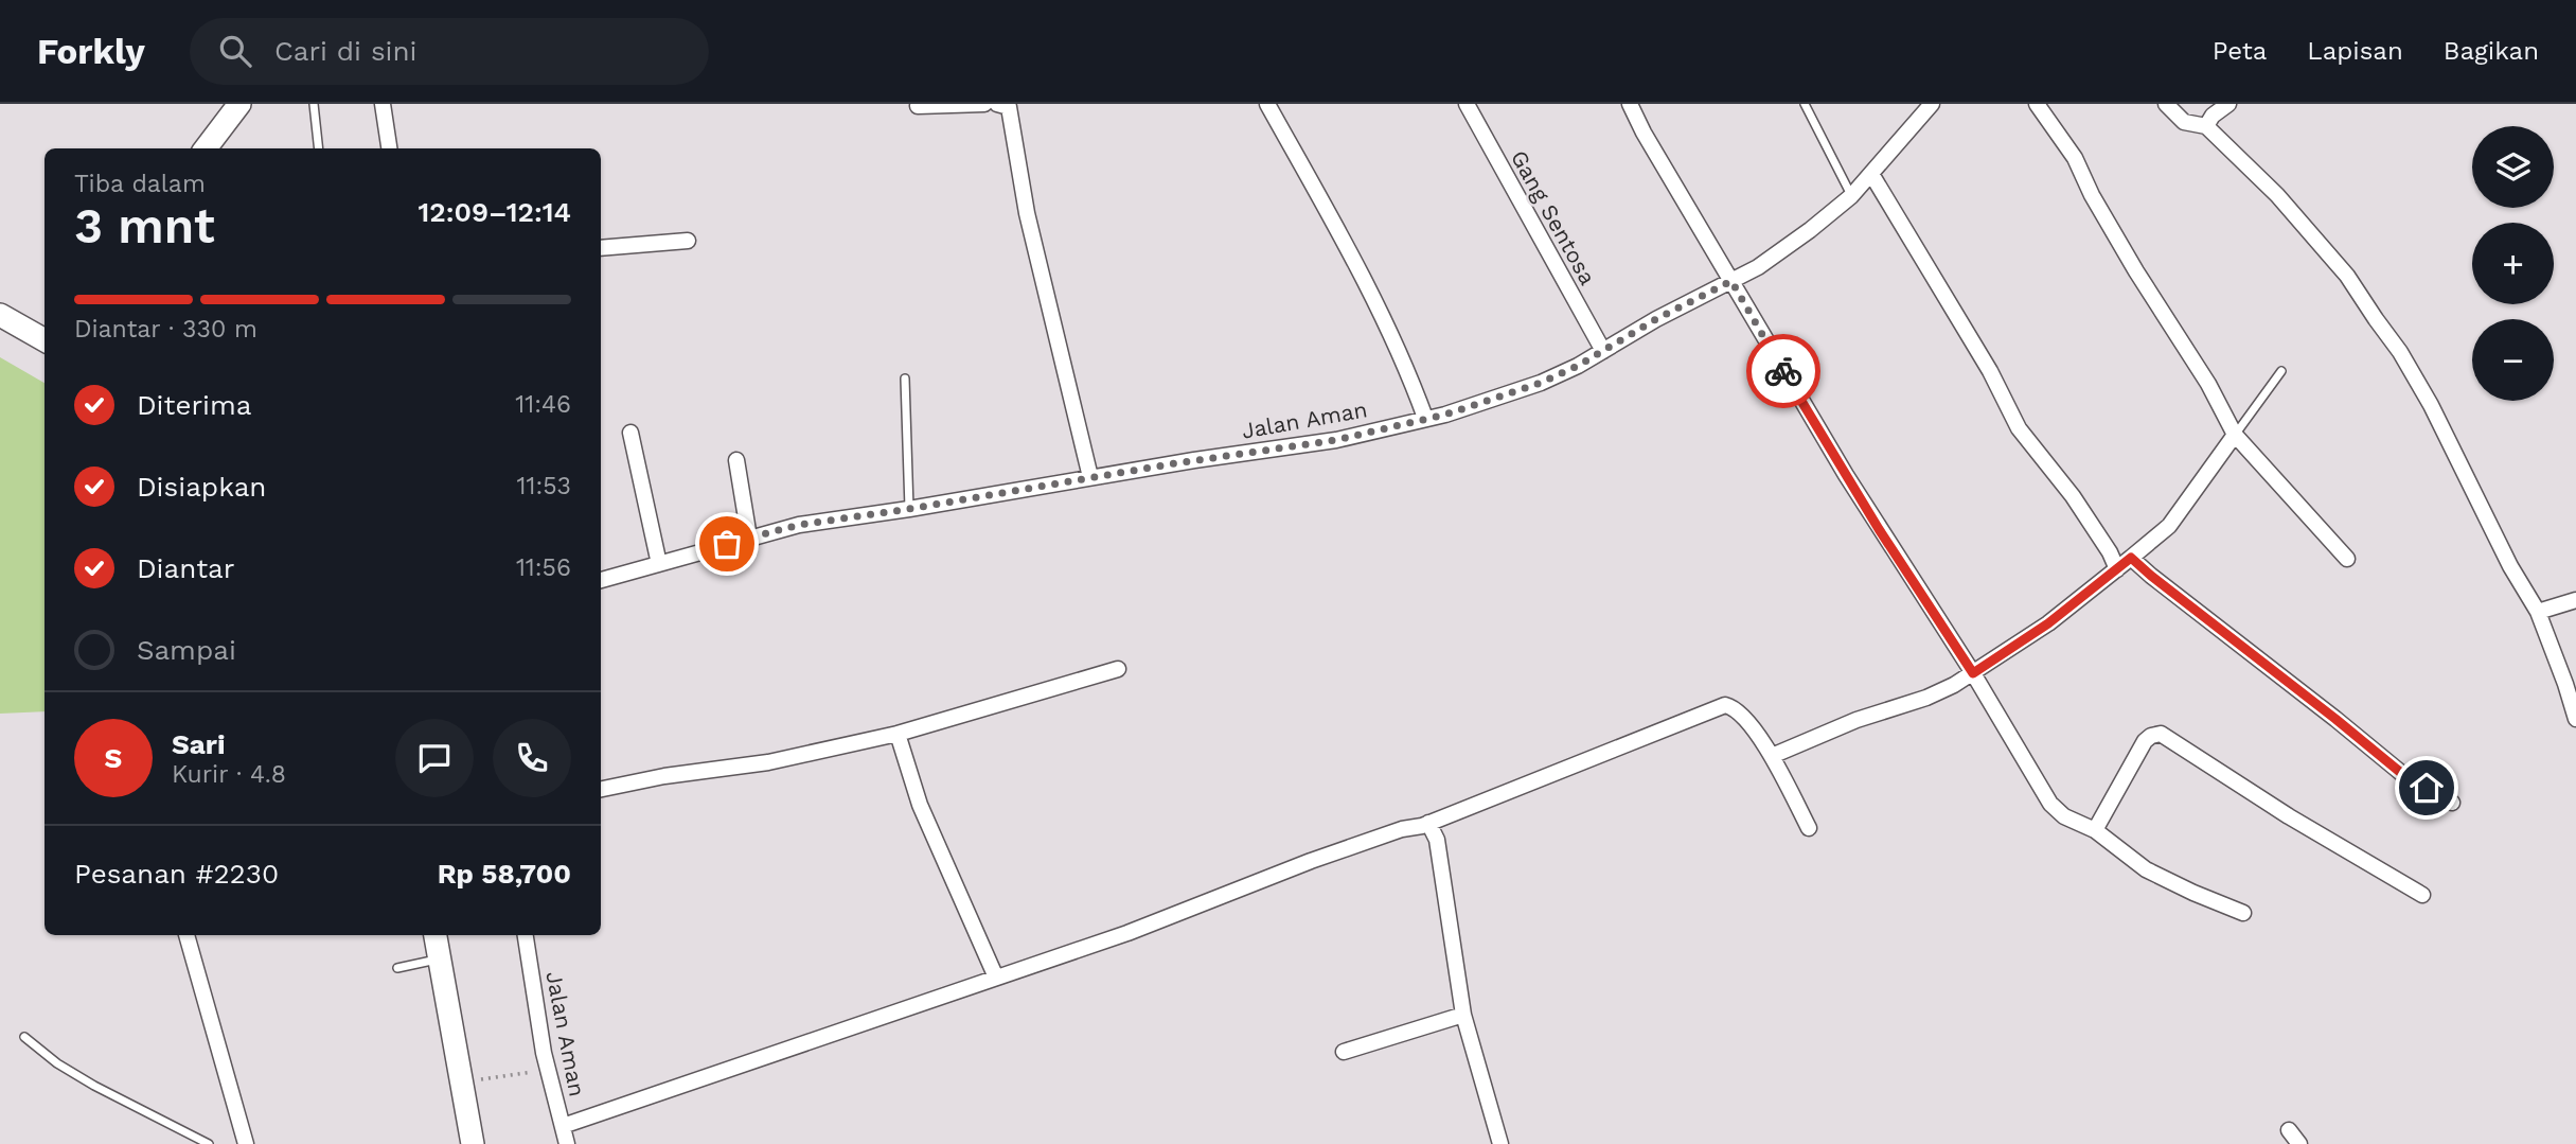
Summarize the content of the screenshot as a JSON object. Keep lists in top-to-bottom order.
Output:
{
  "streets": {
    "street": ["Gang Sentosa", "Jalan Aman"]
  },
  "crossings": [
    ["Gang Sentosa", "Jalan Aman"]
  ],
  "page": {
    "header": "Forkly",
    "search": "Cari di sini",
    "nav": ["Peta", "Lapisan", "Bagikan"],
    "map_buttons": ["+", "−"],
    "heading": ["3 mnt", "Tiba dalam", "12:09–12:14"],
    "panel": [
      "Sari",
      "Kurir · 4.8",
      "Pesanan #2230",
      "Rp 58,700"
    ],
    "bar": "Diantar · 330 m",
    "list": [
      ["Diterima", "11:46"],
      ["Disiapkan", "11:53"],
      ["Diantar", "11:56"],
      "Sampai"
    ],
    "round": "S"
  }
}
